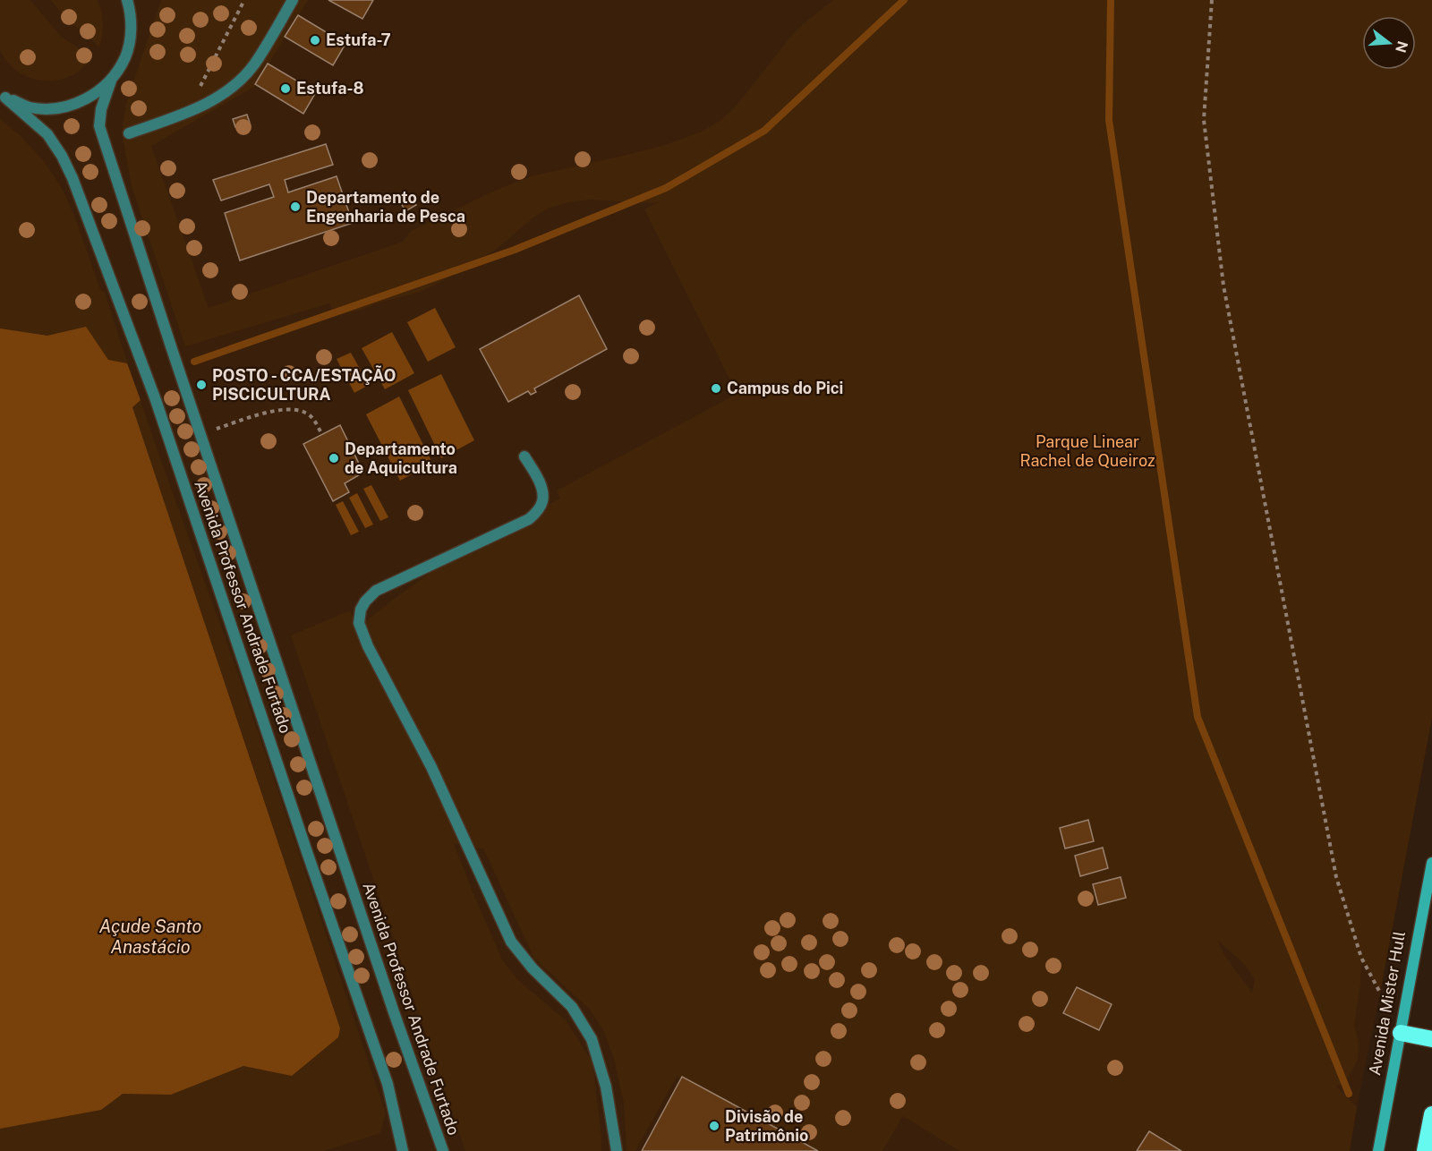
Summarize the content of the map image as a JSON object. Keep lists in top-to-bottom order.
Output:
{
  "streets": {
    "main road": ["Avenida Mister Hull"],
    "street": ["Avenida Professor Andrade Furtado"]
  },
  "water": ["Açude Santo Anastácio"],
  "parks": ["Parque Linear Rachel de Queiroz"],
  "places": [
    "Estufa-7",
    "Estufa-8",
    "Departamento de Engenharia de Pesca",
    "POSTO - CCA/ESTAÇÃO PISCICULTURA",
    "Campus do Pici",
    "Departamento de Aquicultura",
    "Divisão de Patrimônio"
  ],
  "north": "right"
}
